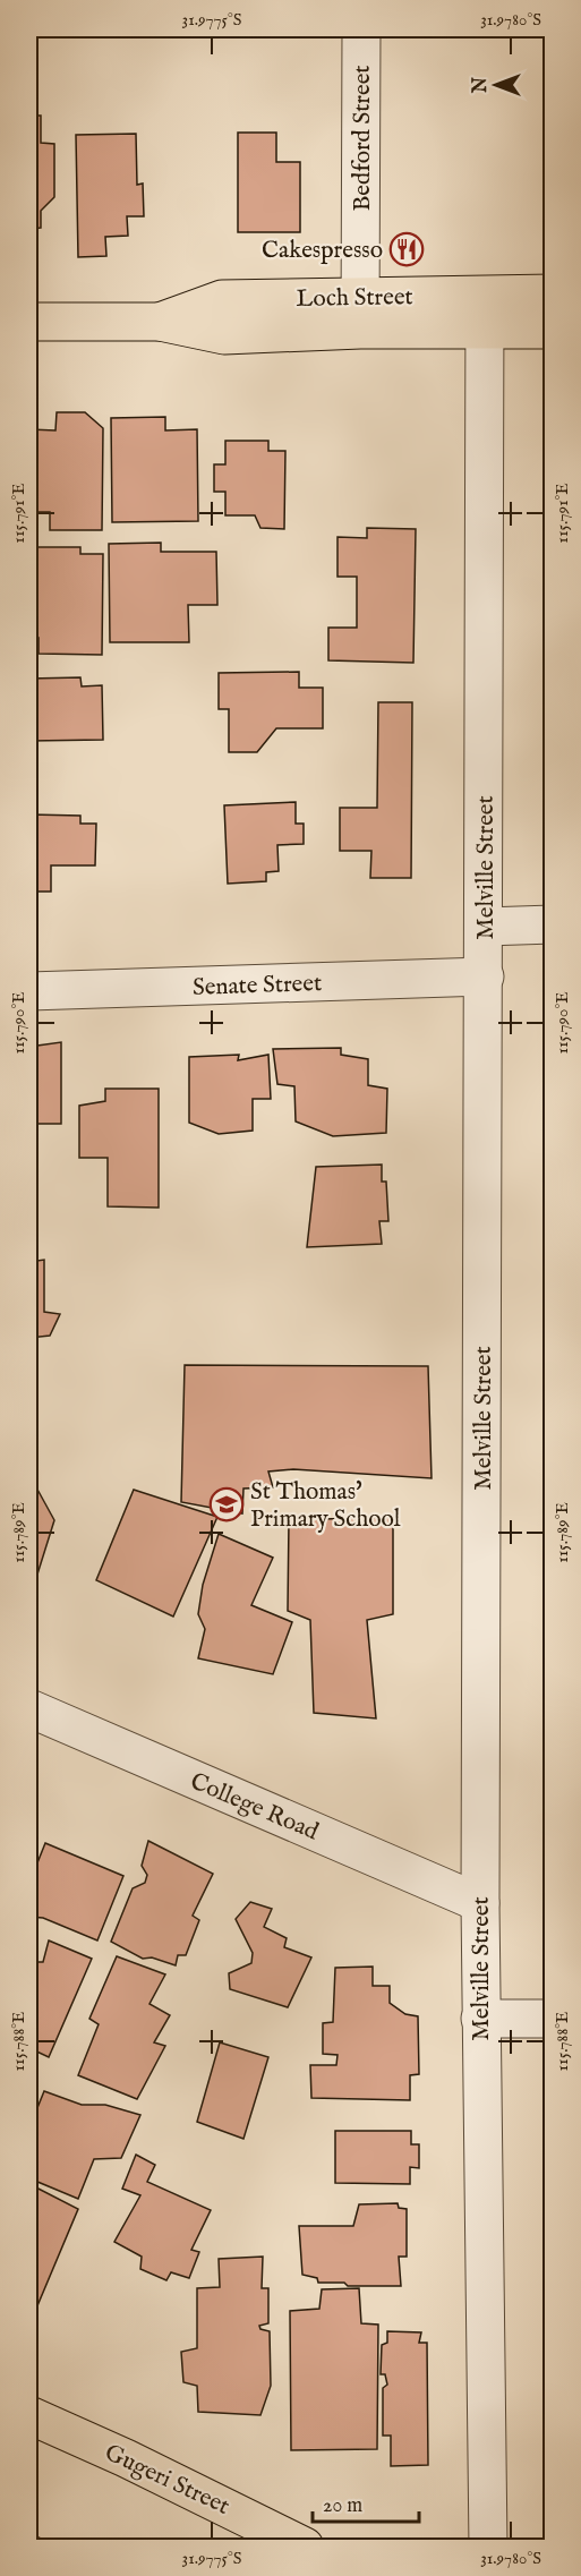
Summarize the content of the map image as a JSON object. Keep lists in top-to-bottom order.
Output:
{
  "streets": {
    "main road": ["Loch Street", "Gugeri Street"],
    "street": [
      "Bedford Street",
      "Melville Street",
      "Senate Street",
      "College Road"
    ]
  },
  "crossings": [
    ["Bedford Street", "Loch Street"],
    ["Loch Street", "Melville Street"],
    ["Melville Street", "Senate Street"],
    ["Melville Street", "College Road"]
  ],
  "places": {
    "restaurant": ["Cakespresso"],
    "school or university": ["St Thomas' Primary School"]
  },
  "scale_bar": "20 m",
  "north": "left",
  "coordinates": [
    "31.9775°S",
    "31.9780°S",
    "115.791°E",
    "115.790°E",
    "115.789°E",
    "115.788°E"
  ]
}
